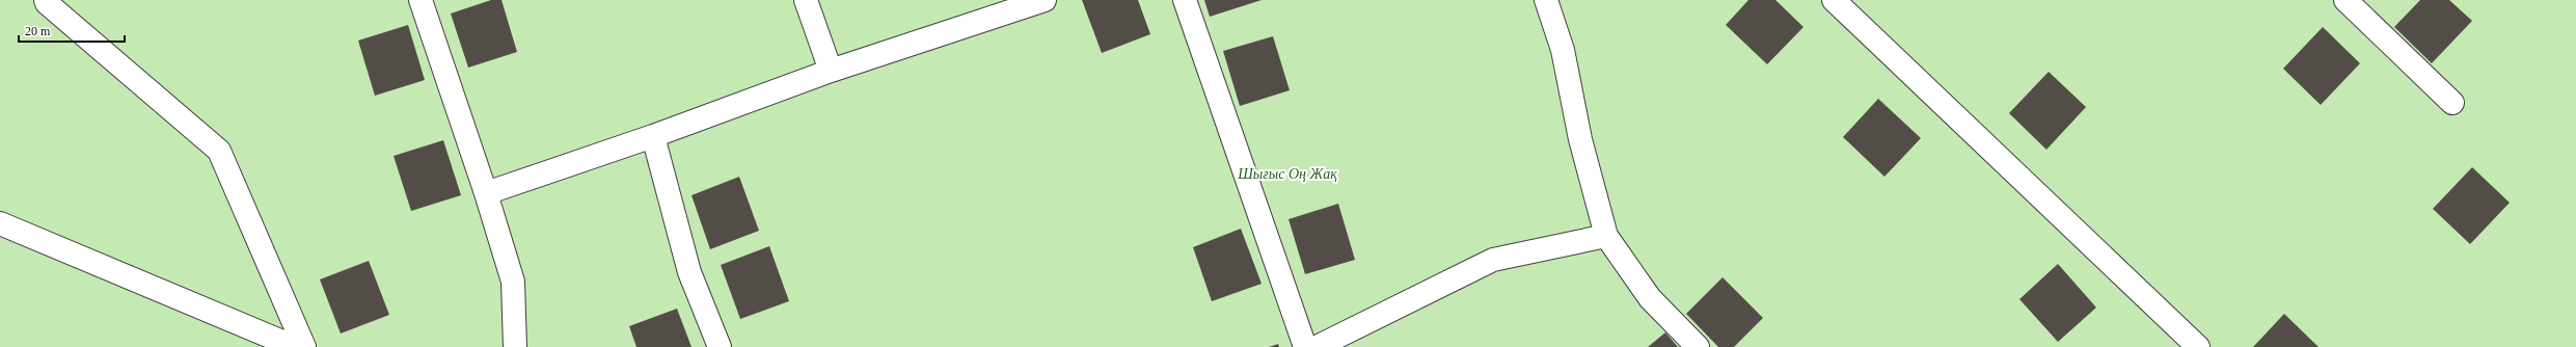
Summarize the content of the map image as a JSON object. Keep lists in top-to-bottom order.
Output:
{
  "parks": ["Шығыс Оң Жақ"],
  "scale_bar": "20 m"
}
